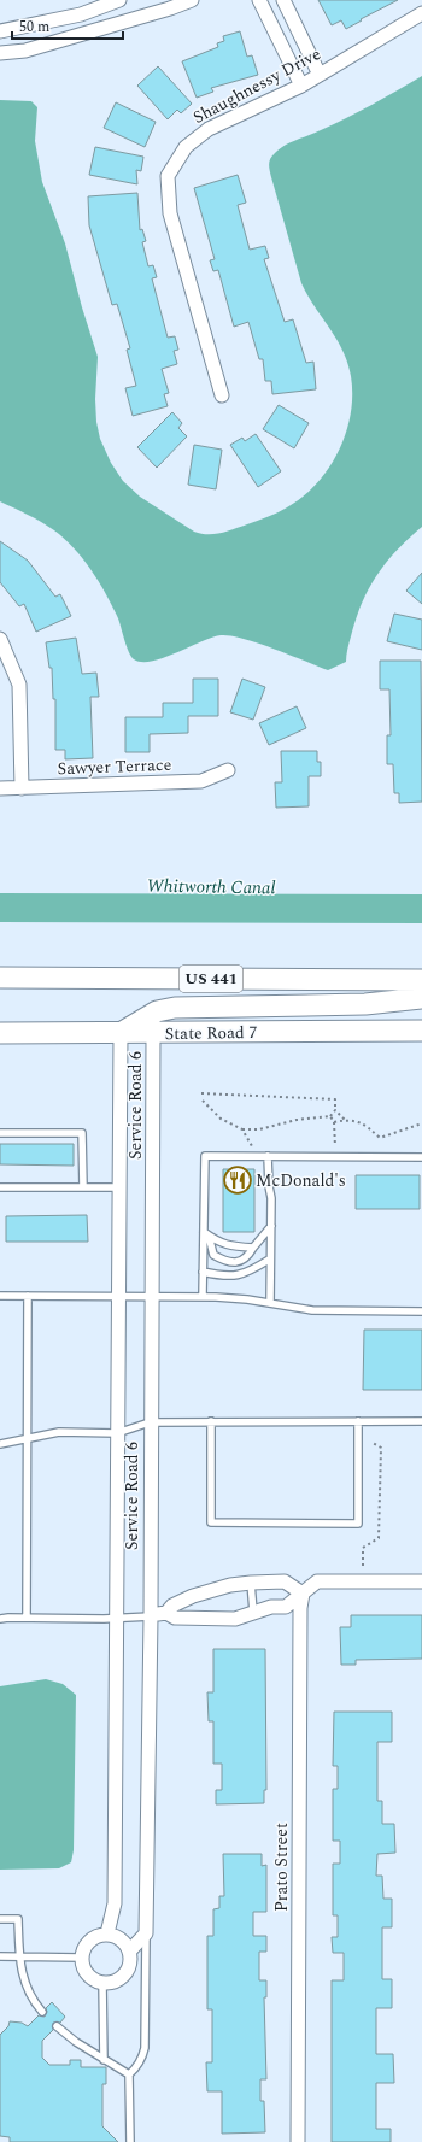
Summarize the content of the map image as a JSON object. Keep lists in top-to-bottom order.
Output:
{
  "streets": {
    "main road": ["US 441", "State Road 7"],
    "street": [
      "Shaughnessy Drive",
      "Sawyer Terrace",
      "Service Road 6",
      "Prato Street"
    ]
  },
  "crossings": [
    ["State Road 7", "Service Road 6"]
  ],
  "water": ["Whitworth Canal"],
  "places": {
    "restaurant": ["McDonald's"]
  },
  "scale_bar": "50 m"
}
